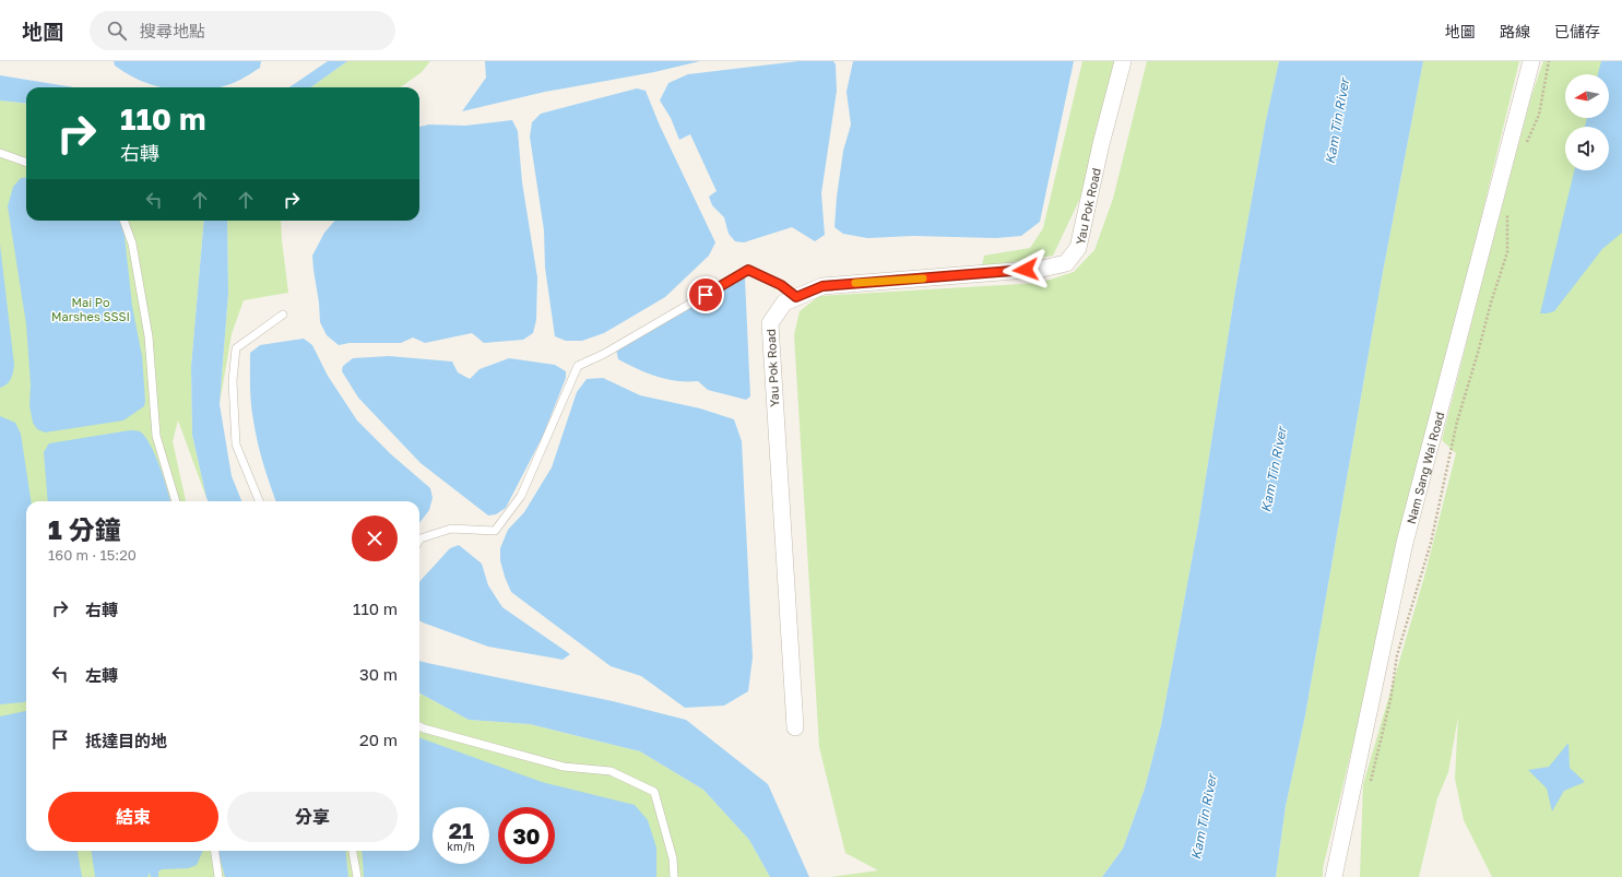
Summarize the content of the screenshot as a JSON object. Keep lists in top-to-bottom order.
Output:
{
  "streets": {
    "street": ["Yau Pok Road", "Nam Sang Wai Road"]
  },
  "water": ["Kam Tin River"],
  "parks": ["Mai Po Marshes SSSI"],
  "north": "left",
  "page": {
    "header": "地圖",
    "search": "搜尋地點",
    "nav": ["地圖", "路線", "已儲存"],
    "turn": ["110 m", "右轉"],
    "heading": ["1 分鐘", "160 m · 15:20"],
    "list": [
      {
        "name": "右轉",
        "value": "110 m"
      },
      {
        "name": "左轉",
        "value": "30 m"
      },
      {
        "name": "抵達目的地",
        "value": "20 m"
      }
    ],
    "buttons": ["結束", "分享"],
    "speed": "21 km/h",
    "limit": "30"
  }
}
